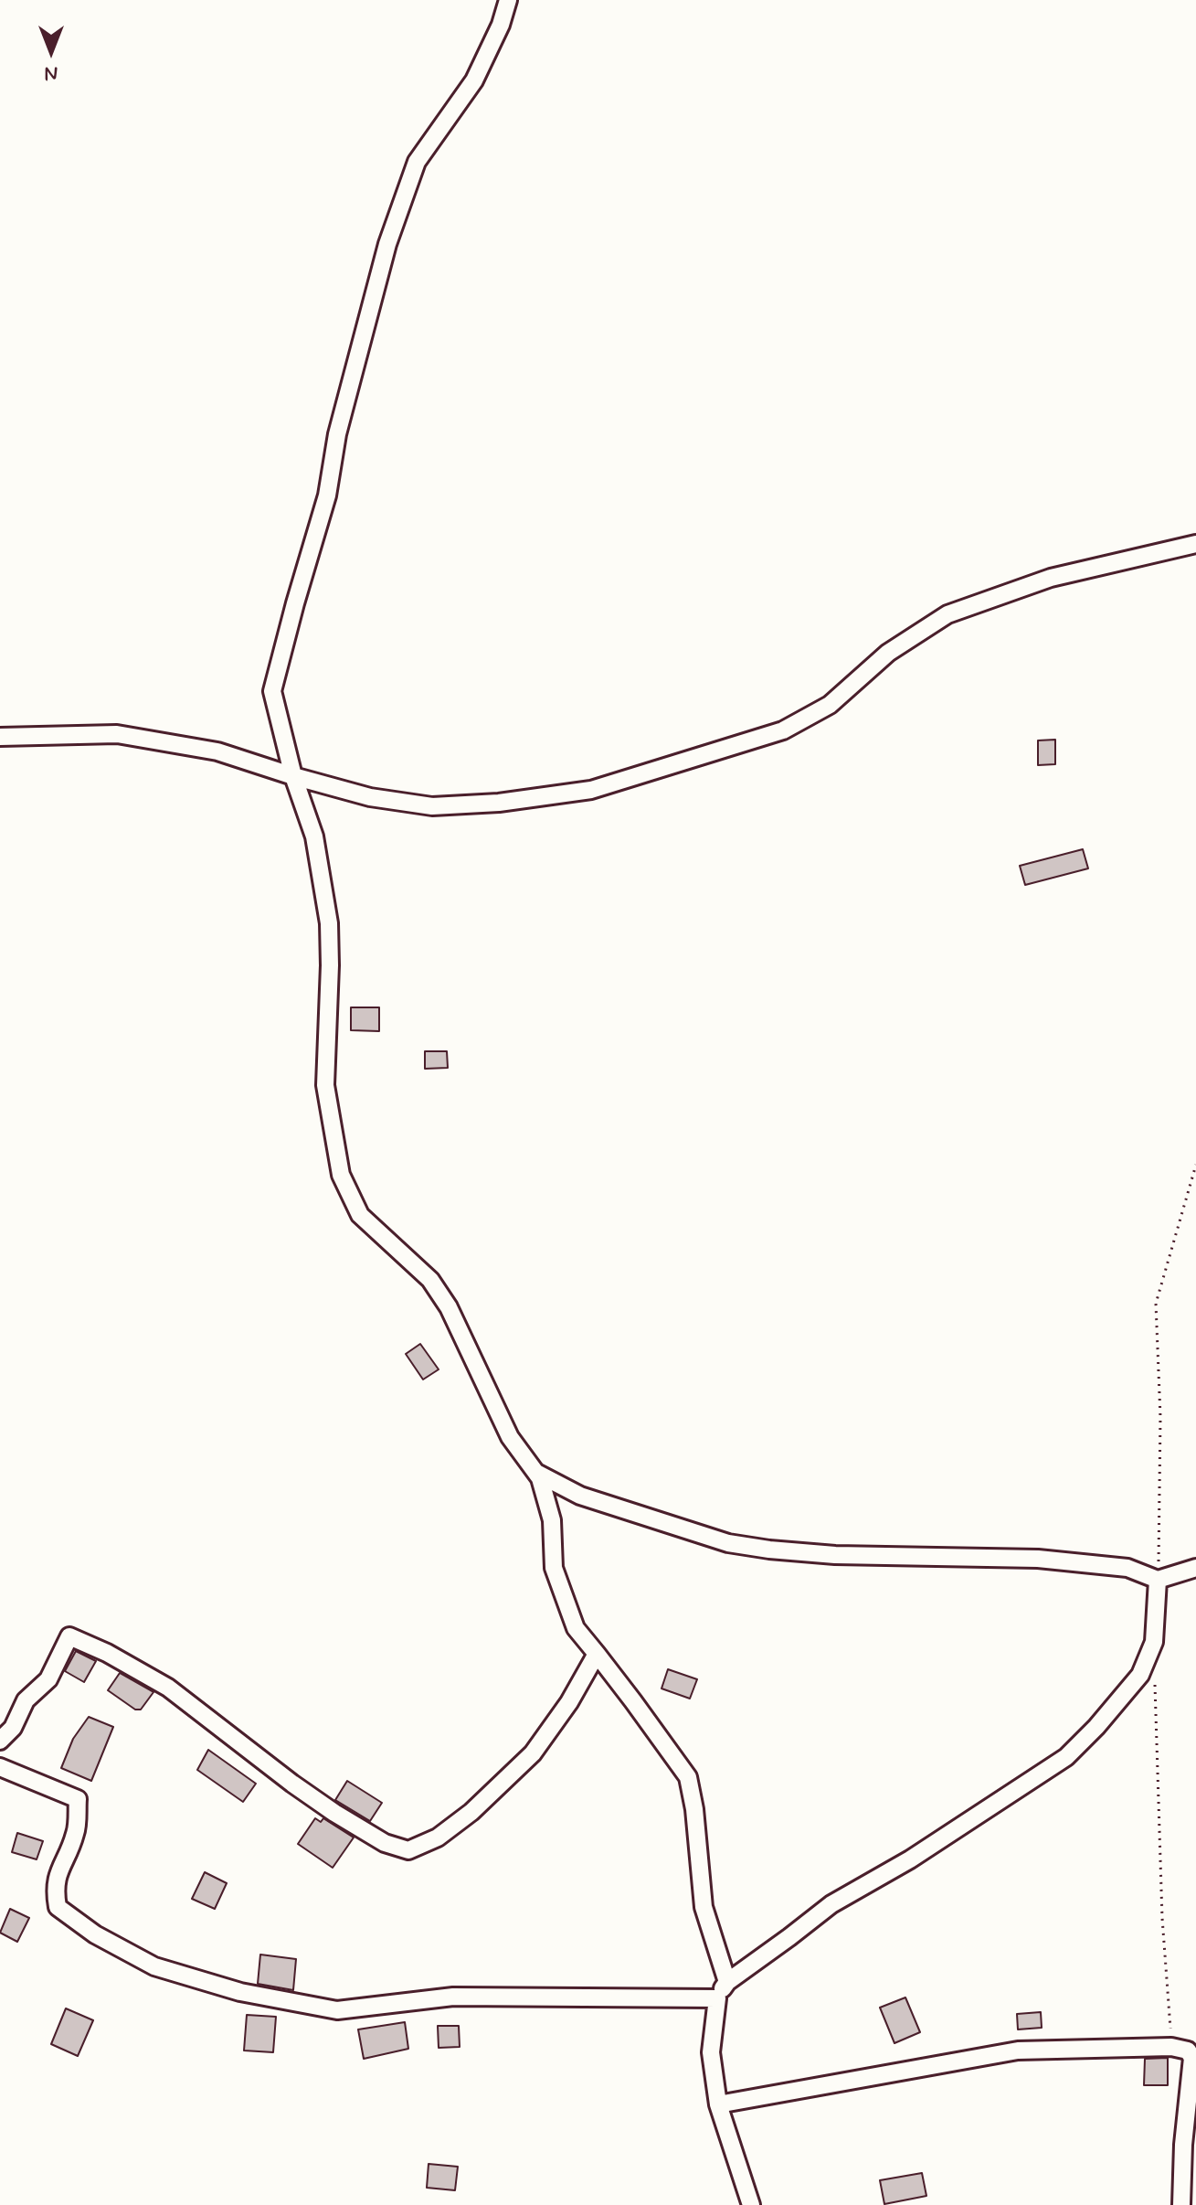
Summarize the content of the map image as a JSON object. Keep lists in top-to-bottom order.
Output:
{
  "north": "bottom"
}
